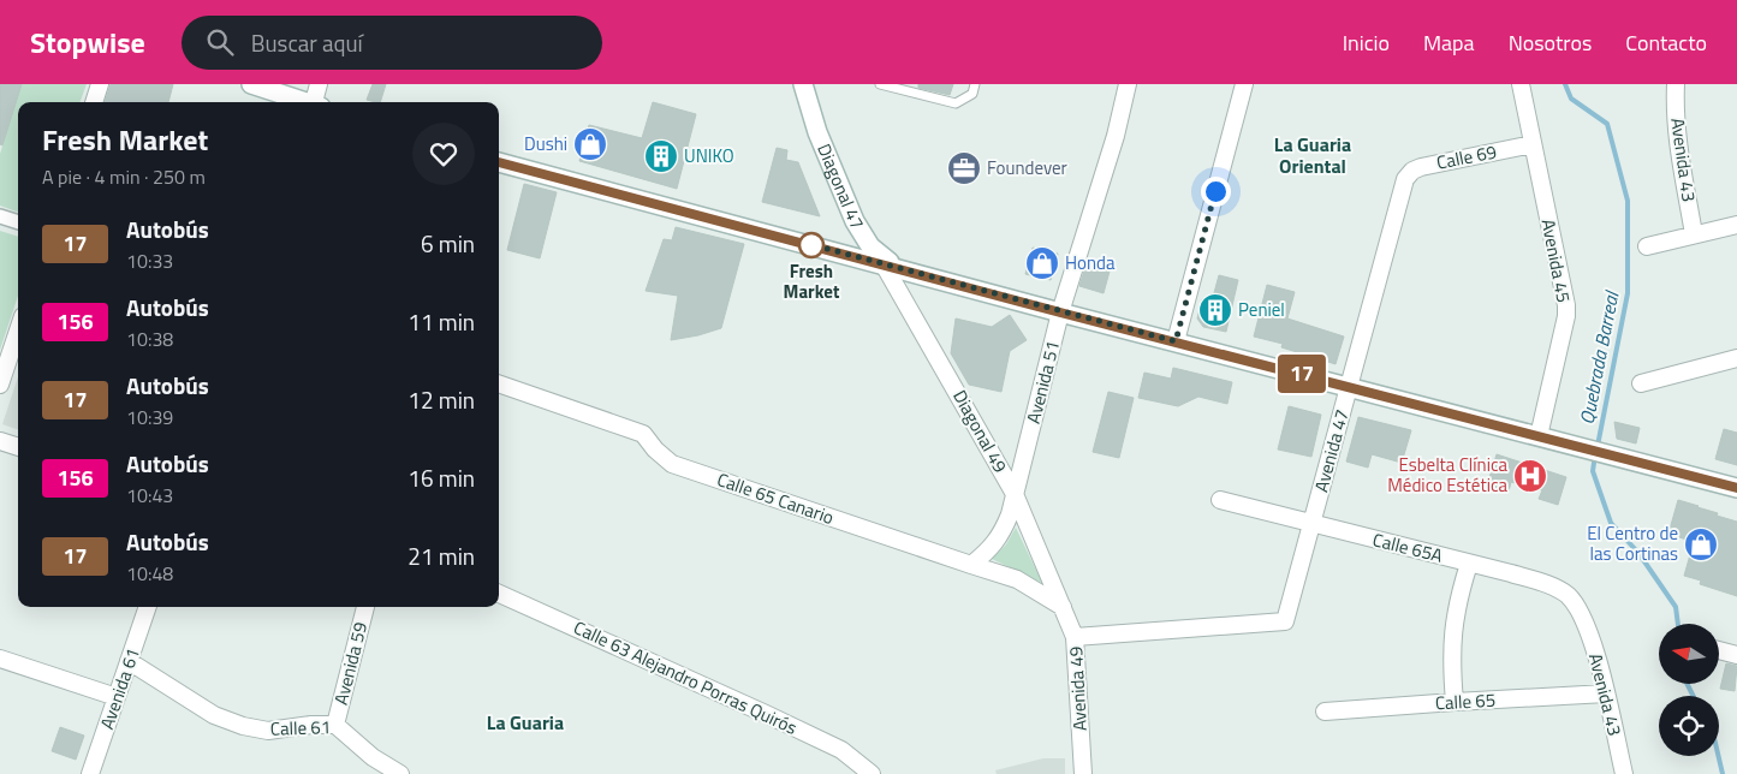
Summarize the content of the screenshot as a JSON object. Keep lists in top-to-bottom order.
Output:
{
  "streets": {
    "main road": ["Diagonal 47"],
    "street": [
      "Calle 69",
      "Avenida 43",
      "Avenida 45",
      "Avenida 51",
      "Diagonal 49",
      "Avenida 47",
      "Calle 65 Canario",
      "Calle 65A",
      "Avenida 59",
      "Calle 63 Alejandro Porras Quirós",
      "Avenida 61",
      "Avenida 49",
      "Calle 65",
      "Calle 61"
    ]
  },
  "crossings": [
    ["Calle 69", "Avenida 45"],
    ["Calle 69", "Avenida 47"],
    ["Avenida 43", "Calle 65A"],
    ["Avenida 43", "Calle 65"],
    ["Avenida 51", "Diagonal 49"],
    ["Avenida 51", "Calle 65 Canario"],
    ["Diagonal 49", "Calle 65 Canario"],
    ["Diagonal 49", "Avenida 49"],
    ["Avenida 47", "Calle 65A"],
    ["Avenida 47", "Avenida 49"],
    ["Calle 65 Canario", "Avenida 49"],
    ["Avenida 59", "Calle 61"],
    ["Avenida 61", "Calle 61"]
  ],
  "districts": ["La Guaria Oriental", "La Guaria"],
  "water": ["Quebrada Barreal"],
  "places": {
    "shop": ["Dushi", "Honda", "El Centro de las Cortinas"],
    "building": ["UNIKO", "Peniel"],
    "office": ["Foundever"],
    "other": ["Fresh Market"],
    "hospital": ["Esbelta Clínica Médico Estética"]
  },
  "lines": ["bus line 17"],
  "north": "left",
  "page": {
    "header": "Stopwise",
    "search": "Buscar aquí",
    "nav": [
      "Inicio",
      "Mapa",
      "Nosotros",
      "Contacto"
    ],
    "on_map": "17",
    "heading": ["Fresh Market", "A pie · 4 min · 250 m"],
    "list": [
      {
        "mark": "17",
        "name": "Autobús",
        "note": "10:33",
        "value": "6 min"
      },
      {
        "mark": "156",
        "name": "Autobús",
        "note": "10:38",
        "value": "11 min"
      },
      {
        "mark": "17",
        "name": "Autobús",
        "note": "10:39",
        "value": "12 min"
      },
      {
        "mark": "156",
        "name": "Autobús",
        "note": "10:43",
        "value": "16 min"
      },
      {
        "mark": "17",
        "name": "Autobús",
        "note": "10:48",
        "value": "21 min"
      }
    ]
  }
}
